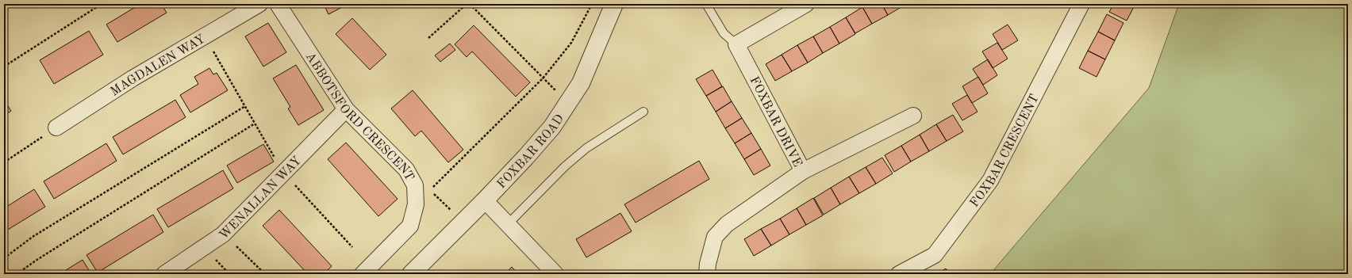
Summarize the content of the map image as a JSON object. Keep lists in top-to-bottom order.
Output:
{
  "streets": {
    "street": [
      "MAGDALEN WAY",
      "ABBOTSFORD CRESCENT",
      "FOXBAR DRIVE",
      "FOXBAR CRESCENT",
      "FOXBAR ROAD",
      "WENALLAN WAY"
    ]
  },
  "crossings": [
    ["ABBOTSFORD CRESCENT", "WENALLAN WAY"]
  ]
}
